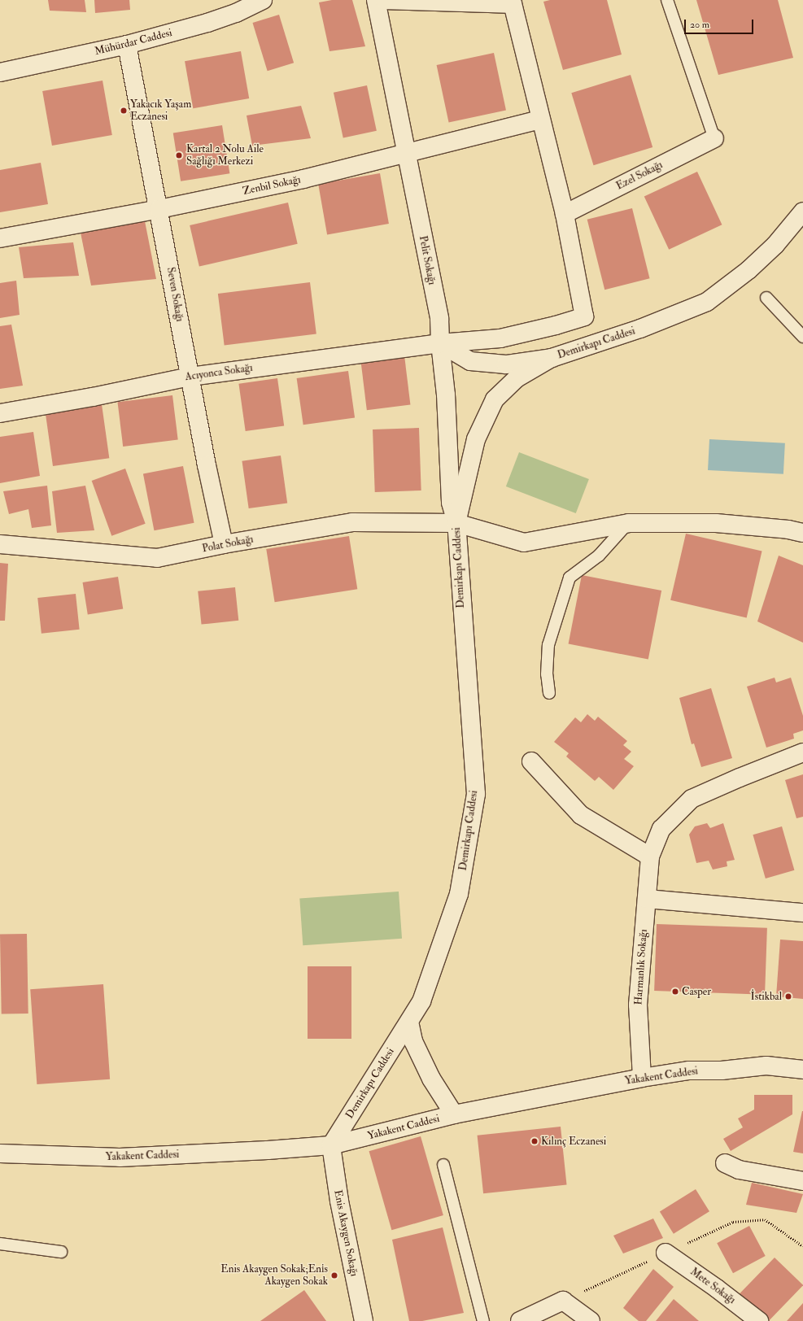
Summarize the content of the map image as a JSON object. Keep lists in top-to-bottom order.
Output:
{
  "streets": {
    "street": [
      "Mühürdar Caddesi",
      "Ezel Sokağı",
      "Zenbil Sokağı",
      "Pelit Sokağı",
      "Seven Sokağı",
      "Demirkapı Caddesi",
      "Acıyonca Sokağı",
      "Polat Sokağı",
      "Harmanlık Sokağı",
      "Yakakent Caddesi",
      "Enis Akaygen Sokağı",
      "Mete Sokağı"
    ]
  },
  "crossings": [
    ["Mühürdar Caddesi", "Seven Sokağı"],
    ["Ezel Sokağı", "Acıyonca Sokağı"],
    ["Zenbil Sokağı", "Pelit Sokağı"],
    ["Zenbil Sokağı", "Seven Sokağı"],
    ["Pelit Sokağı", "Demirkapı Caddesi"],
    ["Pelit Sokağı", "Acıyonca Sokağı"],
    ["Pelit Sokağı", "Polat Sokağı"],
    ["Seven Sokağı", "Acıyonca Sokağı"],
    ["Seven Sokağı", "Polat Sokağı"],
    ["Demirkapı Caddesi", "Polat Sokağı"],
    ["Demirkapı Caddesi", "Yakakent Caddesi"],
    ["Demirkapı Caddesi", "Enis Akaygen Sokağı"],
    ["Harmanlık Sokağı", "Yakakent Caddesi"],
    ["Yakakent Caddesi", "Enis Akaygen Sokağı"]
  ],
  "places": [
    "Yakacık Yaşam Eczanesi",
    "Kartal 2 Nolu Aile Sağlığı Merkezi",
    "Casper",
    "İstikbal",
    "Kılınç Eczanesi",
    "Enis Akaygen Sokak;Eni̇s Akaygen Sokak"
  ],
  "scale_bar": "20 m"
}
